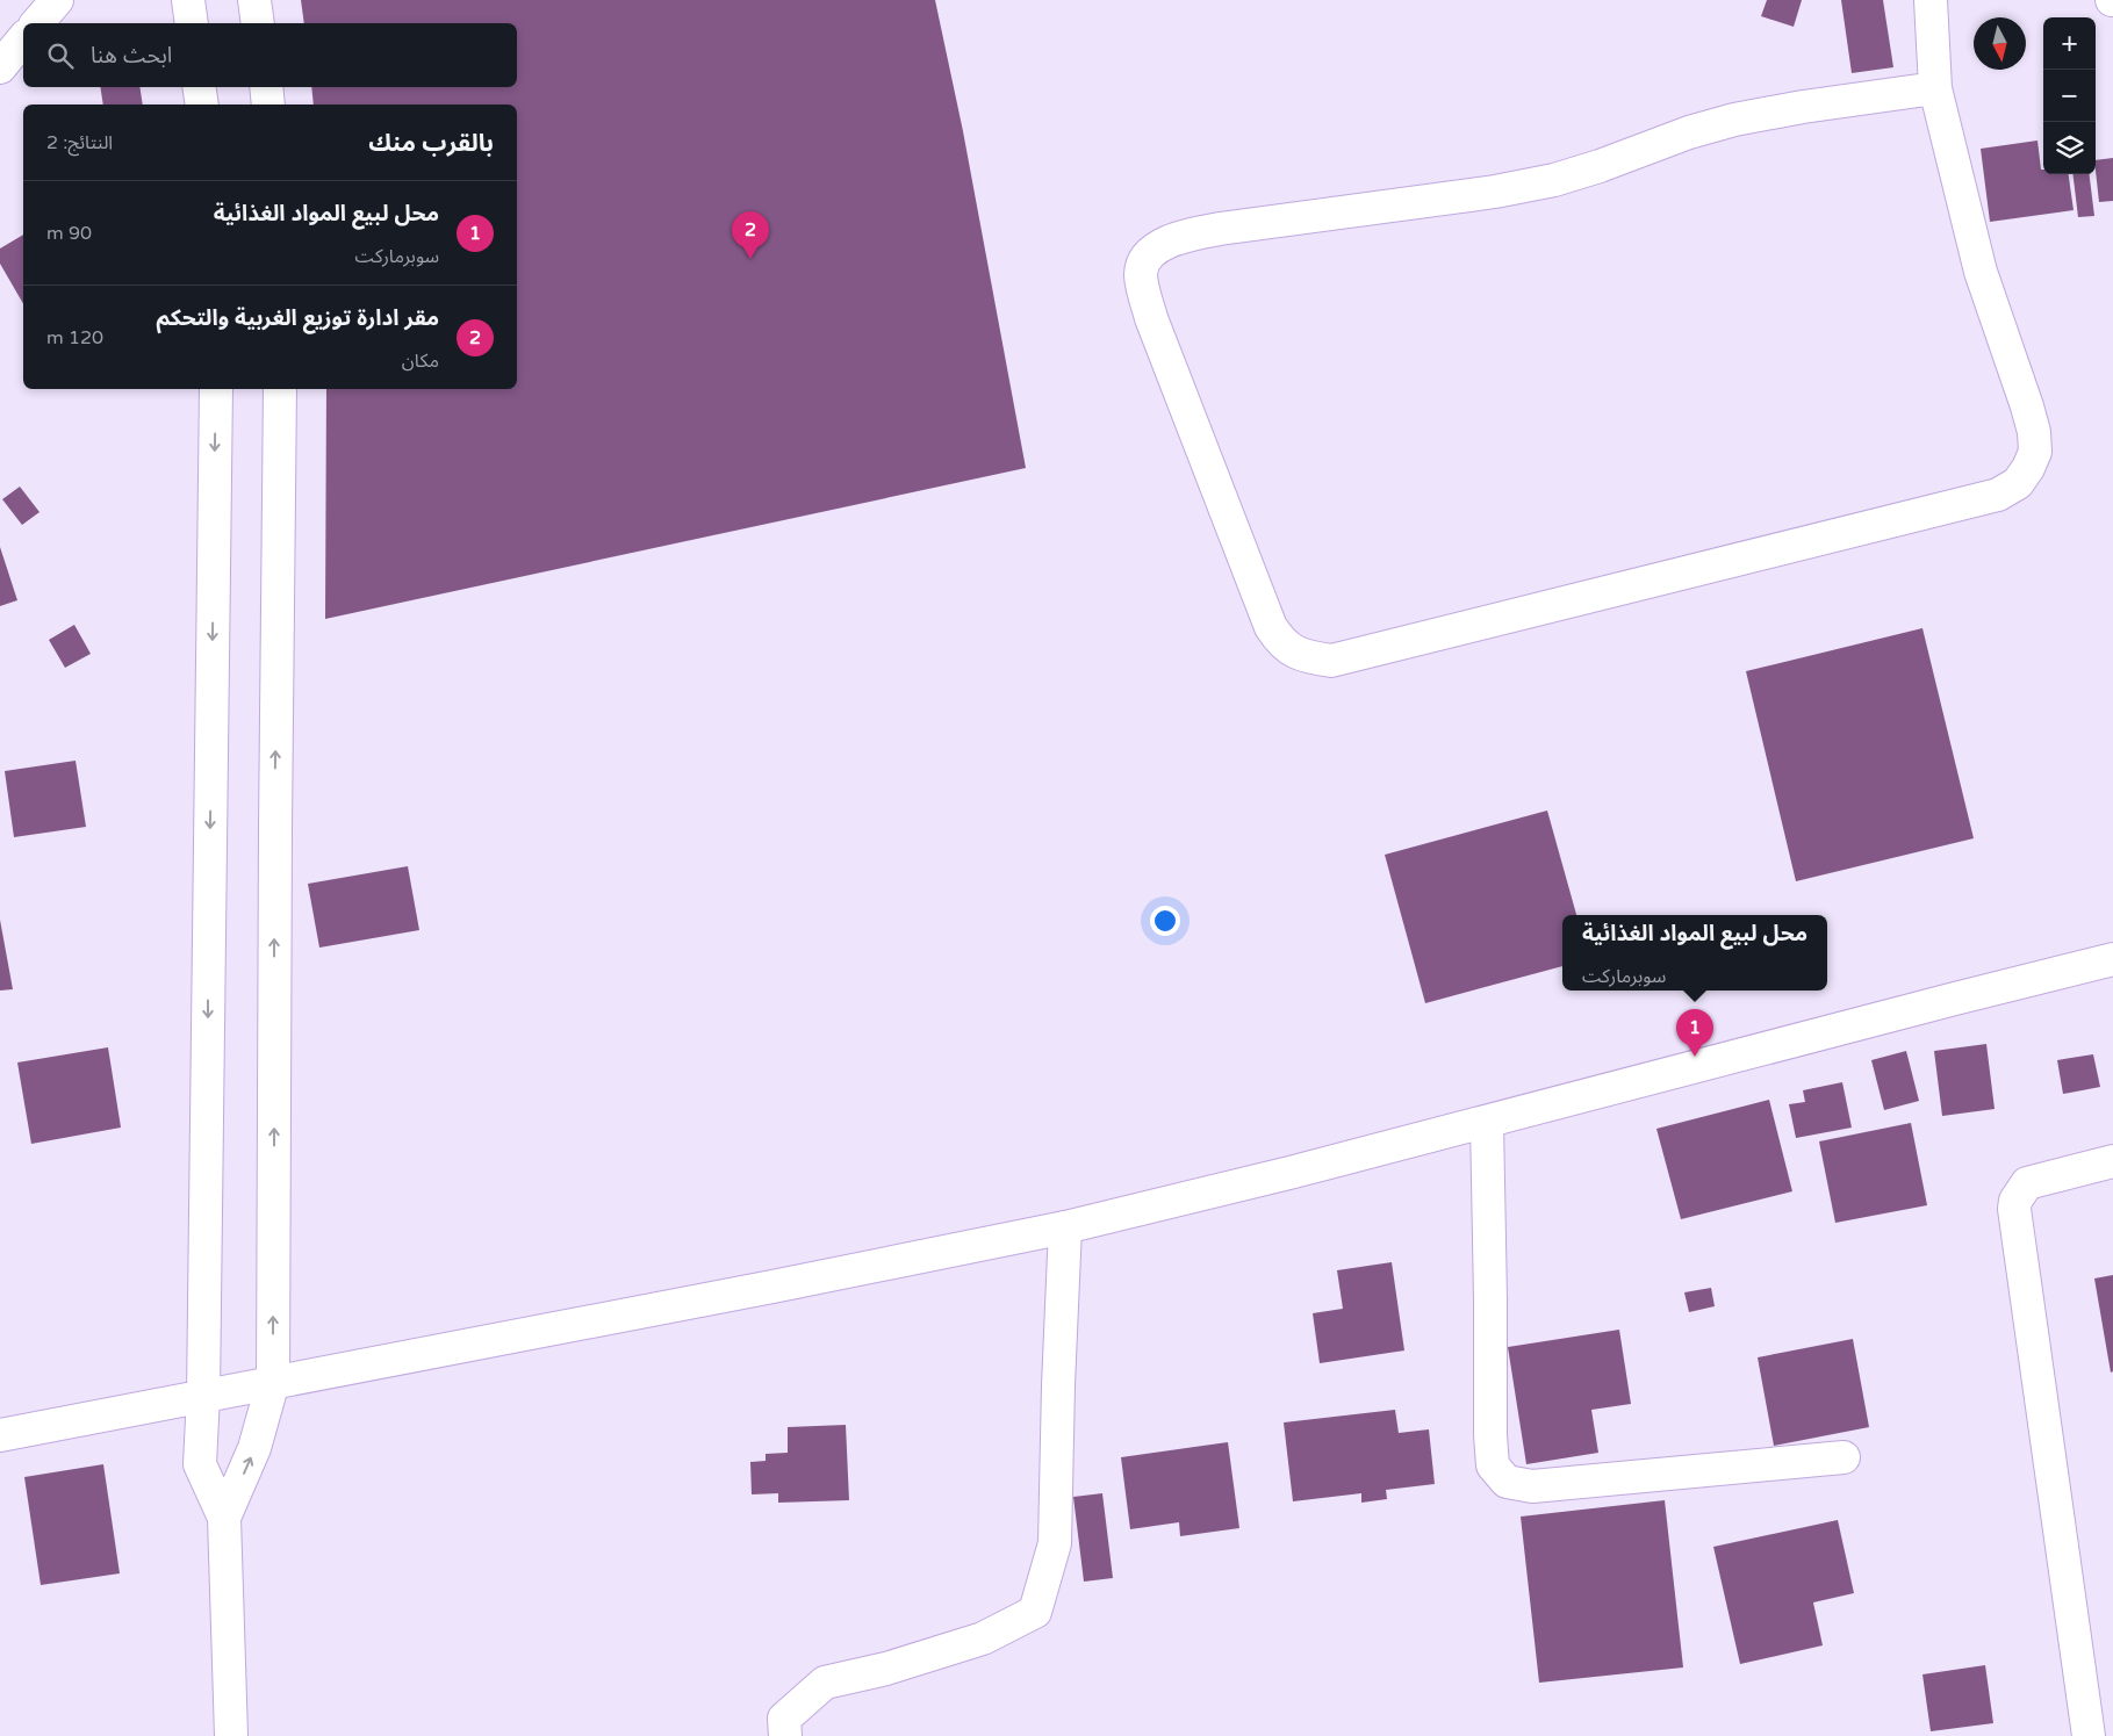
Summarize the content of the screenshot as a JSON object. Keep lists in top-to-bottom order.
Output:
{
  "north": "bottom",
  "page": {
    "map_buttons": ["+", "−"],
    "search": "ابحث هنا",
    "heading": ["بالقرب منك", "النتائج: 2"],
    "list": [
      {
        "mark": "1",
        "name": "محل لبيع المواد الغذائية",
        "note": "سوبرماركت",
        "value": "90 m"
      },
      {
        "mark": "2",
        "name": "مقر ادارة توزيع الغربية والتحكم",
        "note": "مكان",
        "value": "120 m"
      }
    ],
    "pins": ["2", "1"],
    "popup": ["محل لبيع المواد الغذائية", "سوبرماركت"]
  }
}
